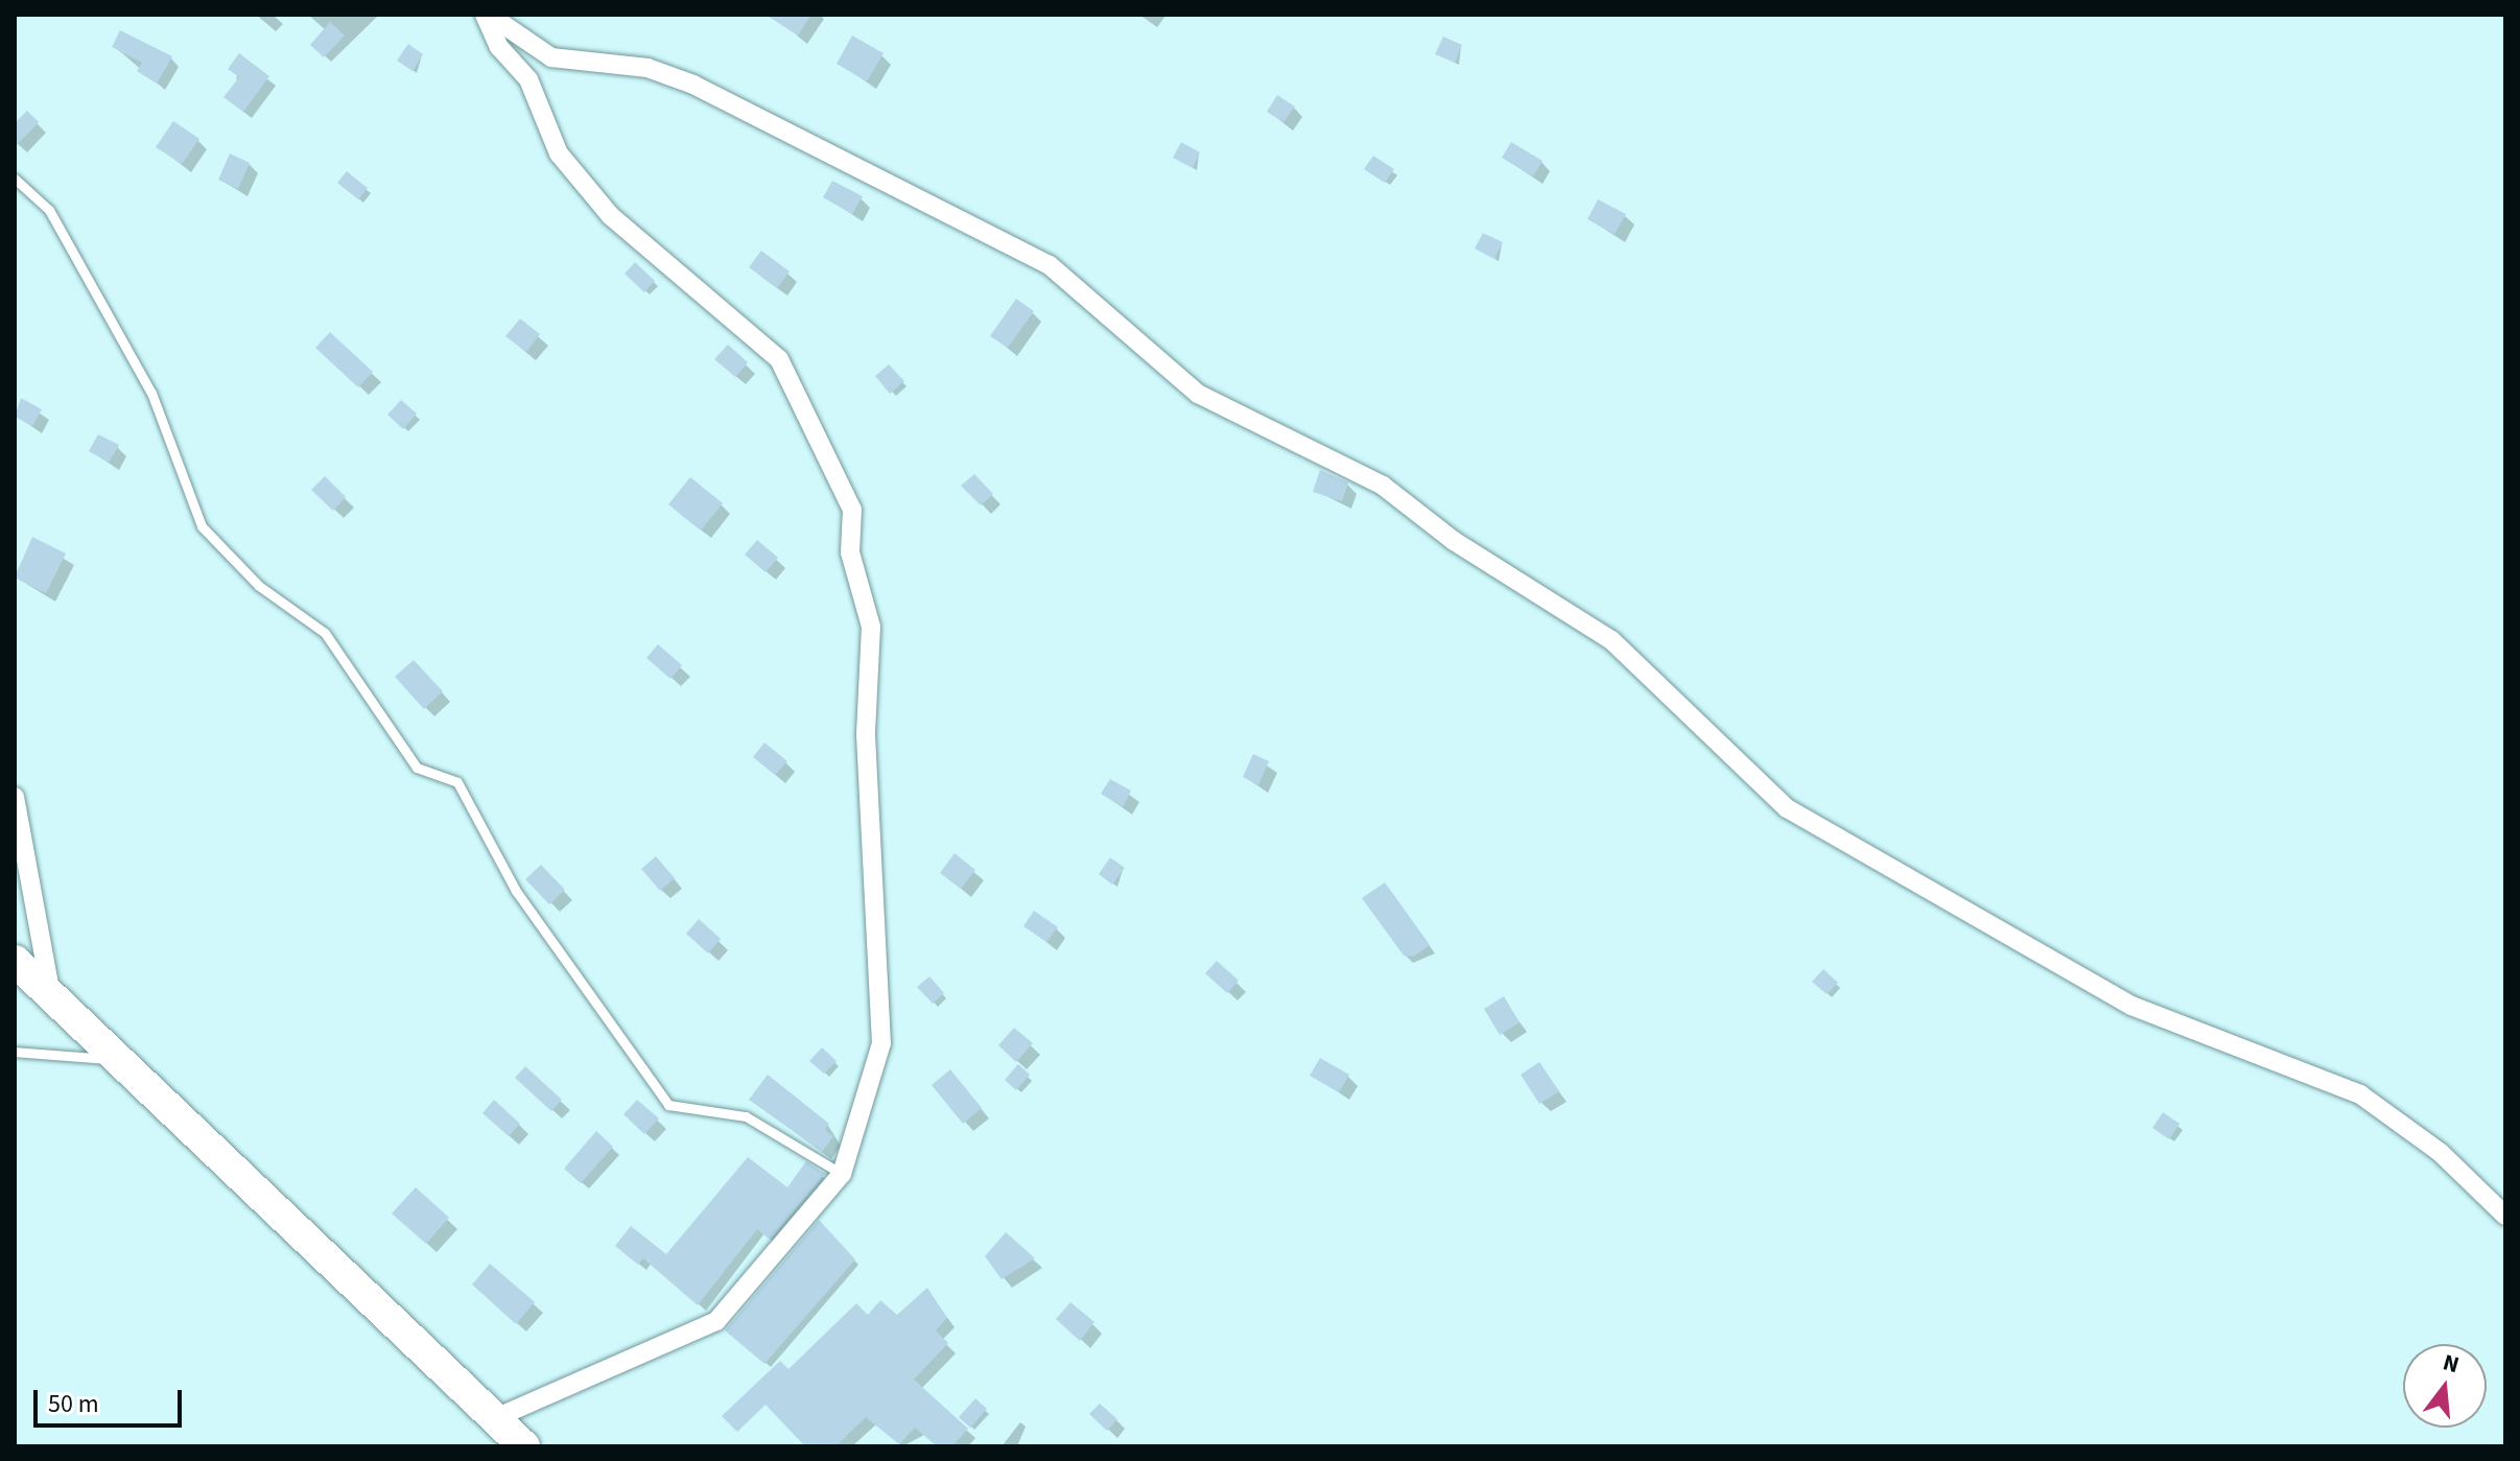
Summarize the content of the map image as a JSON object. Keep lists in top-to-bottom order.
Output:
{
  "scale_bar": "50 m",
  "north": "top"
}
